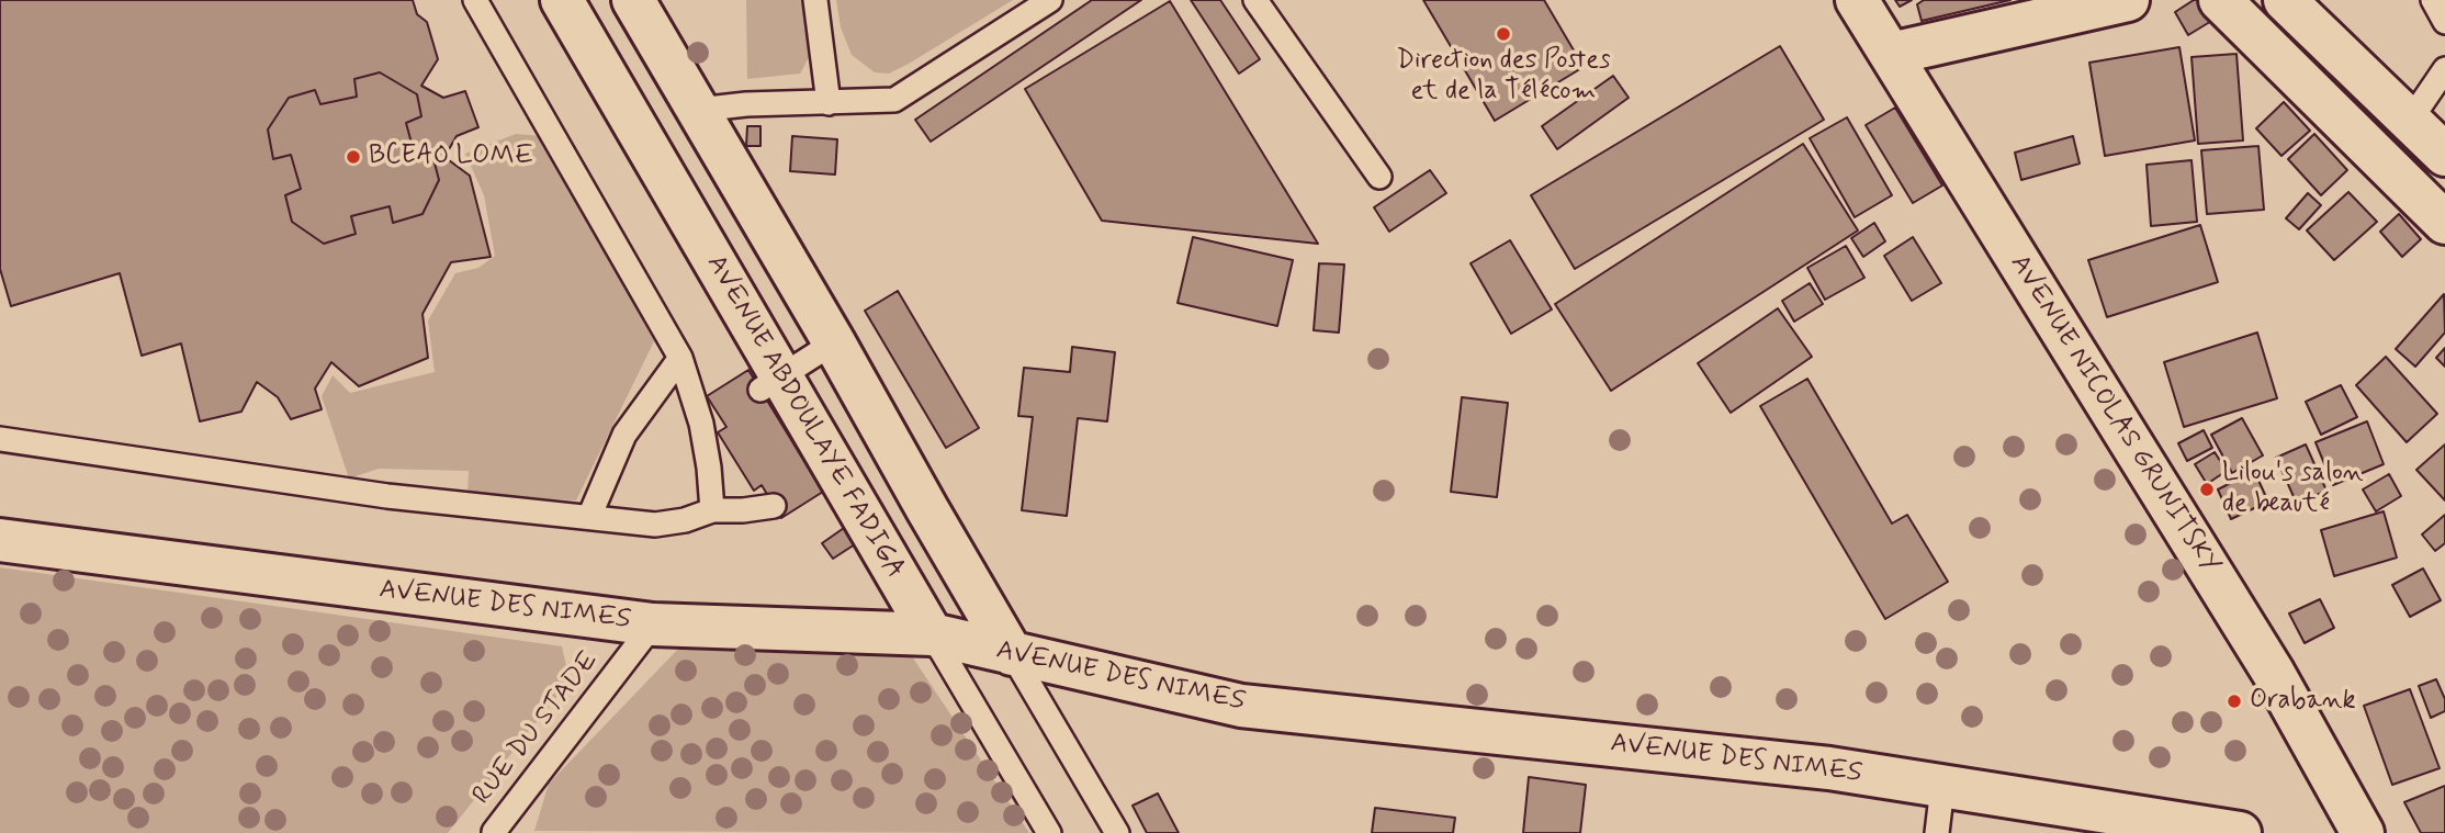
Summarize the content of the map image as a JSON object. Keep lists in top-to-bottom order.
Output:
{
  "streets": {
    "main road": ["AVENUE NICOLAS GRUNITSKY", "AVENUE ABDOULAYE FADIGA", "AVENUE DES NIMES"],
    "lane": ["RUE DU STADE"]
  },
  "crossings": [
    ["AVENUE ABDOULAYE FADIGA", "AVENUE DES NIMES"],
    ["AVENUE DES NIMES", "RUE DU STADE"]
  ],
  "places": [
    "Direction des Postes et de la Télécom",
    "BCEAO LOME",
    "Lilou's salon de beauté",
    "Orabank"
  ]
}
